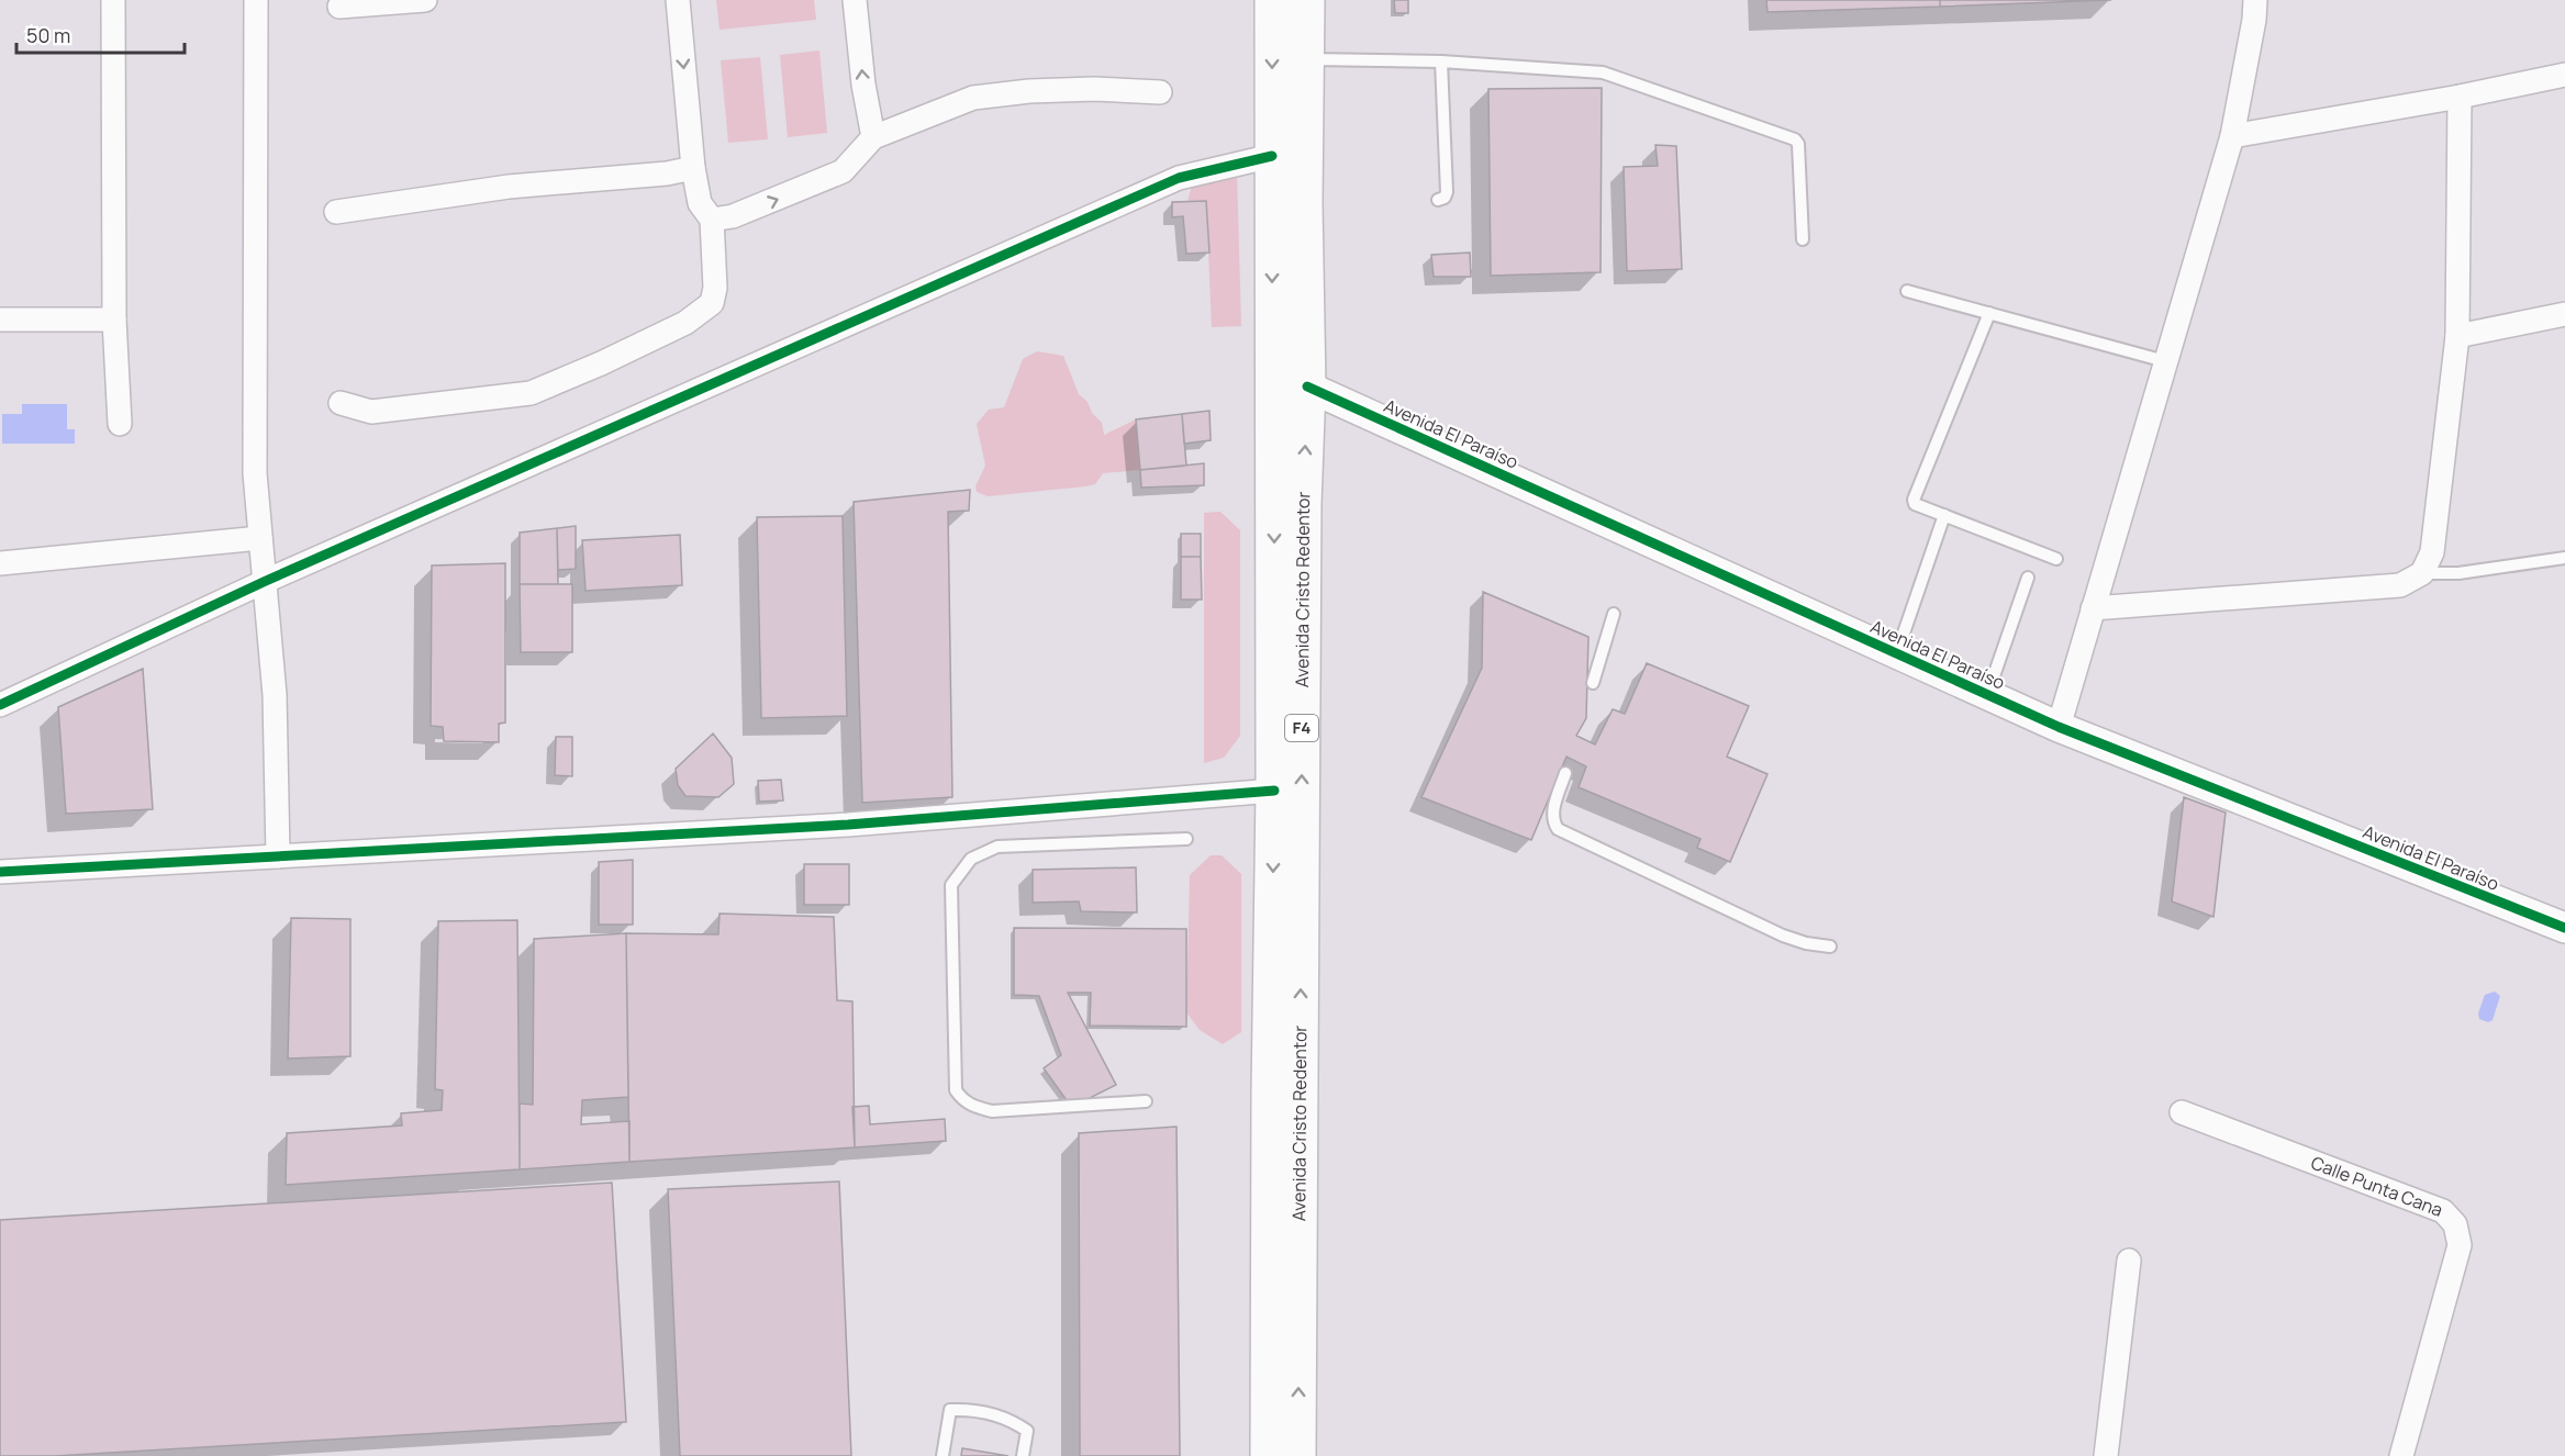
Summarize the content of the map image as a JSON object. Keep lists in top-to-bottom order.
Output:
{
  "streets": {
    "highway": ["Avenida Cristo Redentor", "F4"],
    "street": ["Avenida El Paraíso", "Calle Punta Cana"]
  },
  "crossings": [
    ["Avenida El Paraíso", "Avenida Cristo Redentor"]
  ],
  "scale_bar": "50 m"
}
